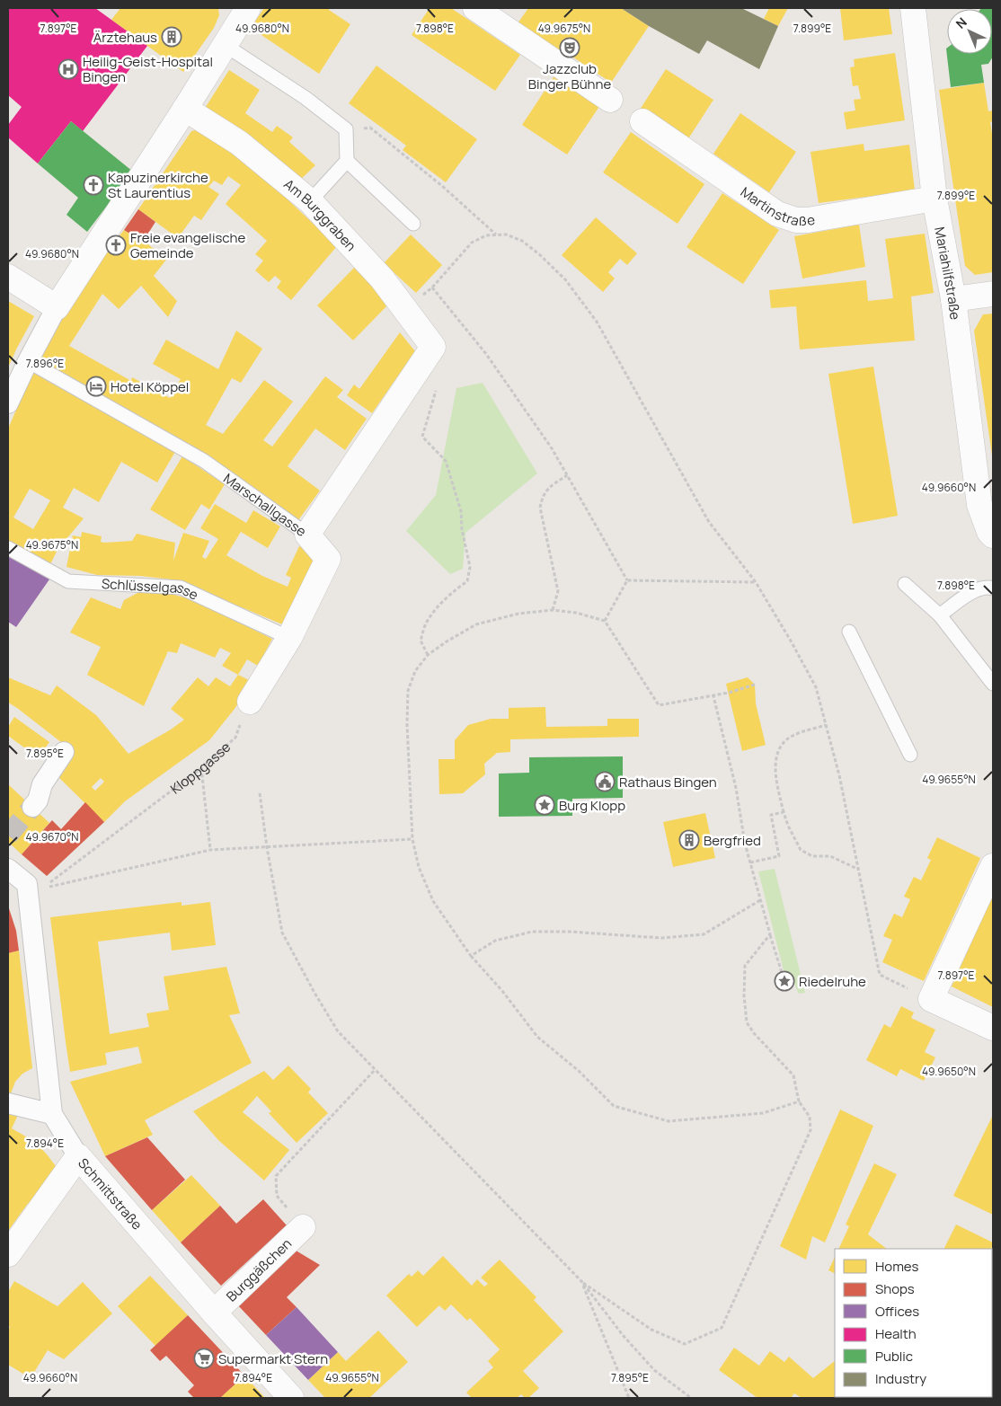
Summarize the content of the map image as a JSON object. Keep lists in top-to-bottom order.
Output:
{
  "streets": {
    "street": [
      "Martinstraße",
      "Am Burggraben",
      "Mariahilfstraße",
      "Marschallgasse",
      "Schmittstraße",
      "Burggäßchen"
    ],
    "lane": ["Schlüsselgasse"],
    "path": ["Kloppgasse"]
  },
  "crossings": [
    ["Martinstraße", "Mariahilfstraße"],
    ["Am Burggraben", "Marschallgasse"],
    ["Kloppgasse", "Schmittstraße"],
    ["Schmittstraße", "Burggäßchen"]
  ],
  "places": {
    "building": ["Ärztehaus", "Bergfried"],
    "theatre": ["Jazzclub Binger Bühne"],
    "hospital": ["Heilig-Geist-Hospital Bingen"],
    "church": ["Kapuzinerkirche St Laurentius", "Freie evangelische Gemeinde"],
    "hotel": ["Hotel Köppel"],
    "public building": ["Rathaus Bingen"],
    "place": ["Burg Klopp", "Riedelruhe"],
    "supermarket": ["Supermarkt Stern"]
  },
  "legend": [
    "Homes",
    "Shops",
    "Offices",
    "Health",
    "Public",
    "Industry"
  ],
  "north": "top left",
  "coordinates": [
    "49.9680°N",
    "49.9675°N",
    "7.897°E",
    "7.898°E",
    "7.899°E",
    "7.896°E",
    "49.9660°N",
    "7.895°E",
    "49.9655°N",
    "49.9670°N",
    "49.9650°N",
    "7.894°E"
  ]
}
